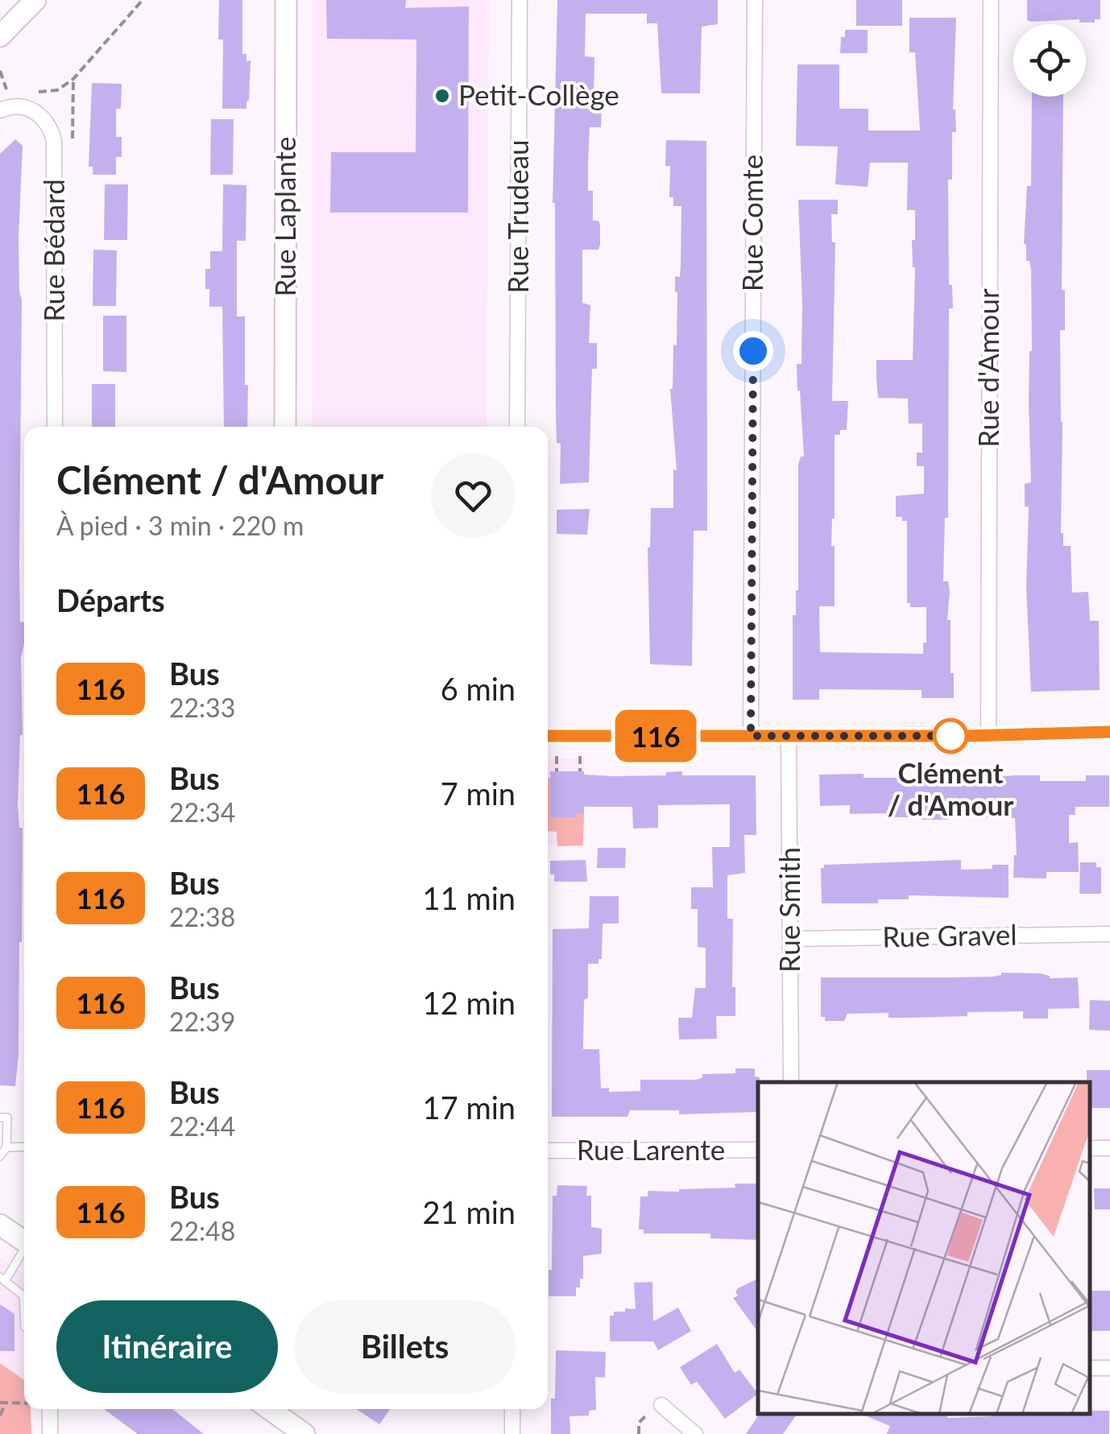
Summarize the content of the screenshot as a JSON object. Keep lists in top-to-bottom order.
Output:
{
  "streets": {
    "street": [
      "Rue Laplante",
      "Rue Trudeau",
      "Rue Comte",
      "Rue Bédard",
      "Rue d'Amour",
      "Rue Smith",
      "Rue Gravel",
      "Rue Larente"
    ]
  },
  "crossings": [
    ["Rue Smith", "Rue Gravel"]
  ],
  "places": ["Petit-Collège", "Clément / d'Amour"],
  "lines": ["bus line 116"],
  "page": {
    "on_map": "116",
    "heading": [
      ["Clément / d'Amour", "À pied · 3 min · 220 m"],
      "Départs"
    ],
    "list": [
      {
        "mark": "116",
        "name": "Bus",
        "note": "22:33",
        "value": "6 min"
      },
      {
        "mark": "116",
        "name": "Bus",
        "note": "22:34",
        "value": "7 min"
      },
      {
        "mark": "116",
        "name": "Bus",
        "note": "22:38",
        "value": "11 min"
      },
      {
        "mark": "116",
        "name": "Bus",
        "note": "22:39",
        "value": "12 min"
      },
      {
        "mark": "116",
        "name": "Bus",
        "note": "22:44",
        "value": "17 min"
      },
      {
        "mark": "116",
        "name": "Bus",
        "note": "22:48",
        "value": "21 min"
      }
    ],
    "buttons": ["Itinéraire", "Billets"]
  }
}
